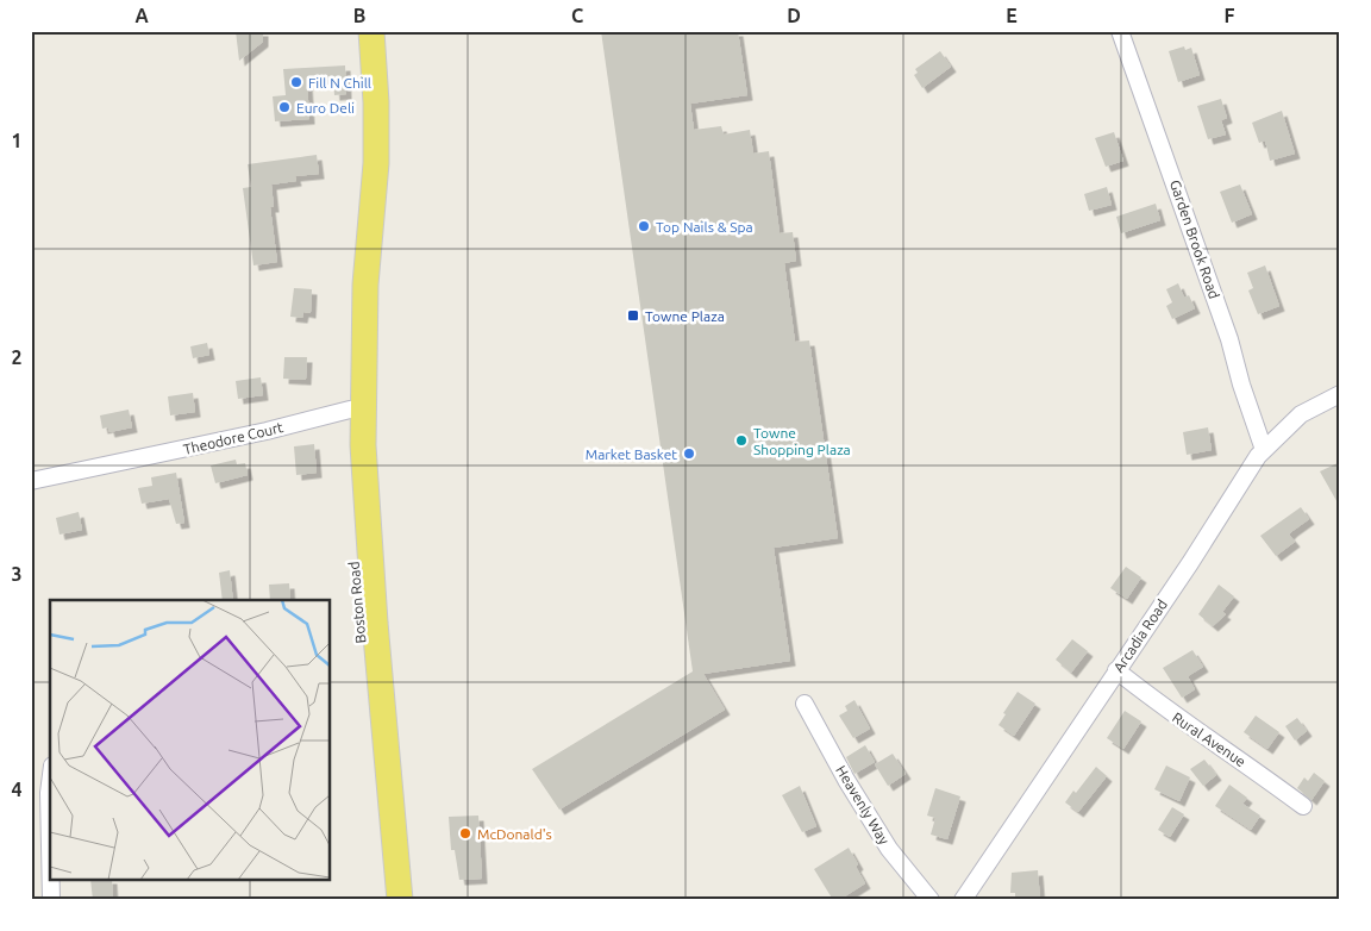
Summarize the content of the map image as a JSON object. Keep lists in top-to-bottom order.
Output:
{
  "streets": {
    "main road": ["Boston Road"],
    "street": [
      "Garden Brook Road",
      "Theodore Court",
      "Arcadia Road",
      "Rural Avenue",
      "Heavenly Way"
    ]
  },
  "crossings": [
    ["Garden Brook Road", "Arcadia Road"],
    ["Theodore Court", "Boston Road"],
    ["Arcadia Road", "Rural Avenue"]
  ],
  "places": {
    "other": [
      "Fill N Chill",
      "Euro Deli",
      "Top Nails & Spa",
      "Towne Shopping Plaza",
      "Market Basket",
      "McDonald's"
    ],
    "transit": ["Towne Plaza"]
  },
  "grid": {
    "columns": [
      "A",
      "B",
      "C",
      "D",
      "E",
      "F"
    ],
    "rows": [
      "1",
      "2",
      "3",
      "4"
    ]
  }
}
